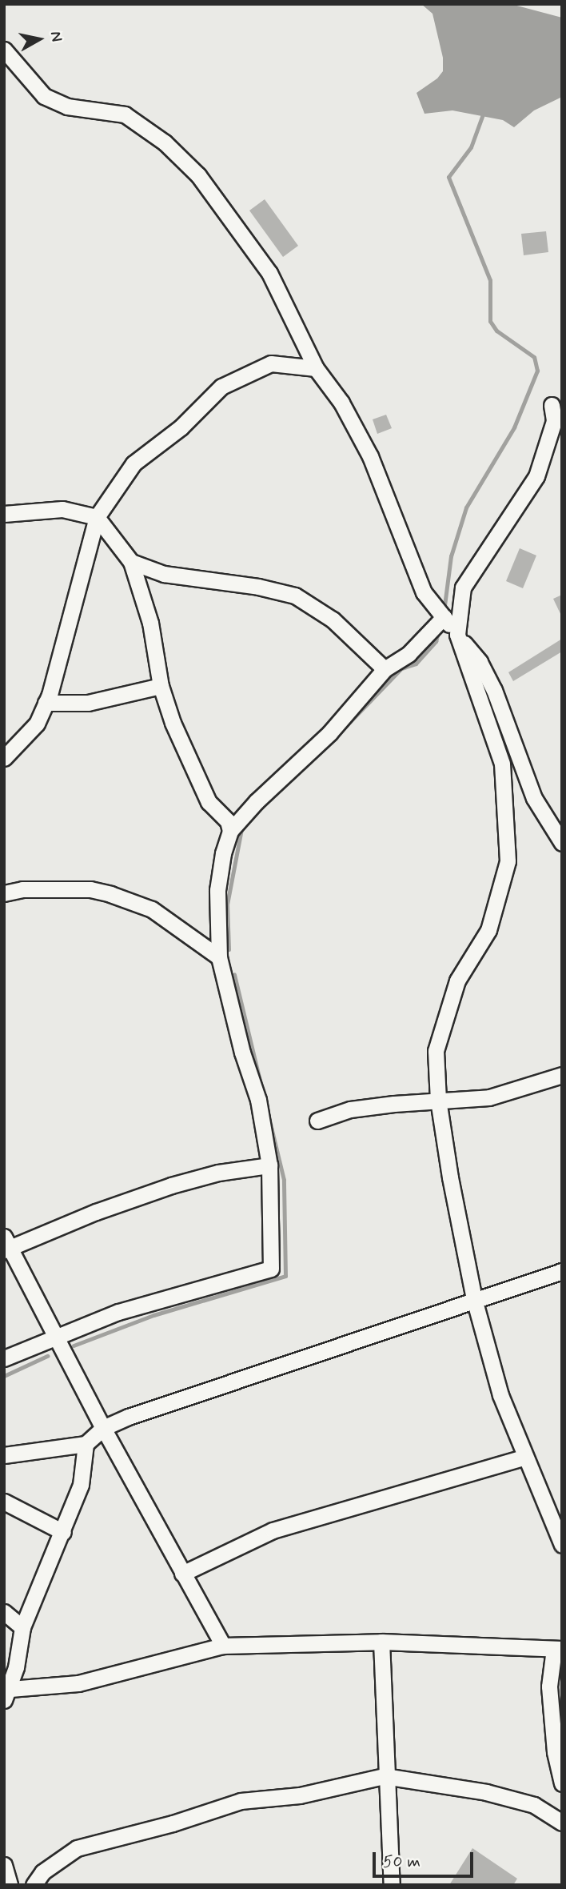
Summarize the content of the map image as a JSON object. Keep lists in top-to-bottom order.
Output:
{
  "scale_bar": "50 m",
  "north": "right"
}
